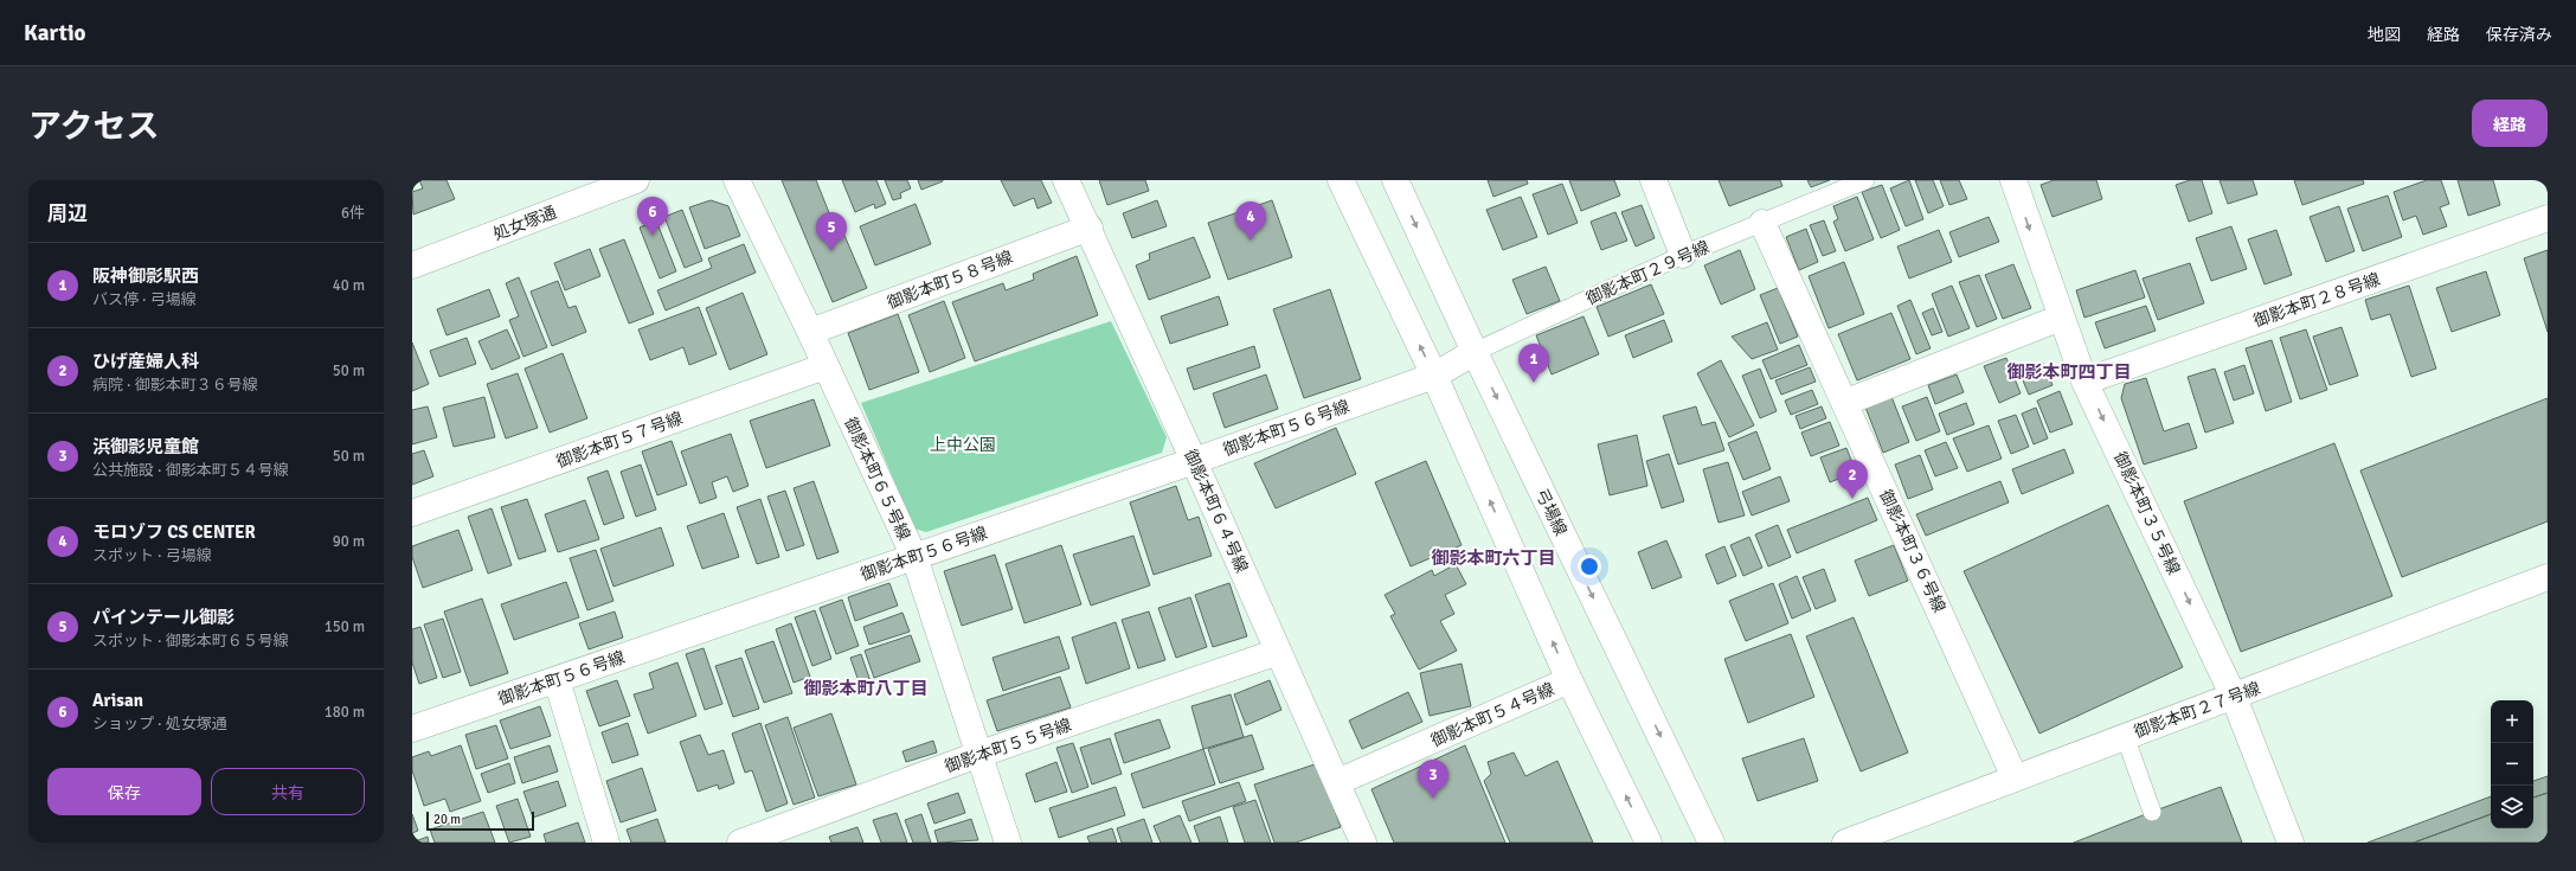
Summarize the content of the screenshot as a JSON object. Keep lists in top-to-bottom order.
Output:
{
  "streets": {
    "street": [
      "処女塚通",
      "御影本町２９号線",
      "御影本町５８号線",
      "御影本町２８号線",
      "御影本町５６号線",
      "御影本町５７号線",
      "御影本町６５号線",
      "御影本町６４号線",
      "弓場線",
      "御影本町３５号線",
      "御影本町３６号線",
      "御影本町２７号線",
      "御影本町５４号線",
      "御影本町５５号線"
    ]
  },
  "crossings": [
    ["御影本町２９号線", "御影本町５６号線"],
    ["御影本町２９号線", "弓場線"],
    ["御影本町２９号線", "御影本町３６号線"],
    ["御影本町５８号線", "御影本町６５号線"],
    ["御影本町５８号線", "御影本町６４号線"],
    ["御影本町２８号線", "御影本町３５号線"],
    ["御影本町５６号線", "御影本町６５号線"],
    ["御影本町５６号線", "御影本町６４号線"],
    ["御影本町５７号線", "御影本町６５号線"],
    ["御影本町６５号線", "御影本町５５号線"],
    ["御影本町６４号線", "御影本町５４号線"],
    ["御影本町６４号線", "御影本町５５号線"],
    ["御影本町３５号線", "御影本町２７号線"],
    ["御影本町３６号線", "御影本町２７号線"]
  ],
  "one_way": ["御影本町３５号線"],
  "districts": ["御影本町四丁目", "御影本町六丁目", "御影本町八丁目"],
  "parks": ["上中公園"],
  "scale_bar": "20 m",
  "page": {
    "header": "Kartio",
    "nav": ["地図", "経路", "保存済み"],
    "title": "アクセス",
    "buttons": [
      "経路",
      ["保存", "共有"]
    ],
    "heading": ["周辺", "6件"],
    "pins": [
      "6",
      "4",
      "5",
      "1",
      "2",
      "3"
    ],
    "list": [
      {
        "mark": "1",
        "name": "阪神御影駅西",
        "note": "バス停 · 弓場線",
        "value": "40 m"
      },
      {
        "mark": "2",
        "name": "ひげ産婦人科",
        "note": "病院 · 御影本町３６号線",
        "value": "50 m"
      },
      {
        "mark": "3",
        "name": "浜御影児童館",
        "note": "公共施設 · 御影本町５４号線",
        "value": "50 m"
      },
      {
        "mark": "4",
        "name": "モロゾフ CS CENTER",
        "note": "スポット · 弓場線",
        "value": "90 m"
      },
      {
        "mark": "5",
        "name": "パインテール御影",
        "note": "スポット · 御影本町６５号線",
        "value": "150 m"
      },
      {
        "mark": "6",
        "name": "Arisan",
        "note": "ショップ · 処女塚通",
        "value": "180 m"
      }
    ],
    "map_buttons": ["+", "−"],
    "scale": "20 m"
  }
}
